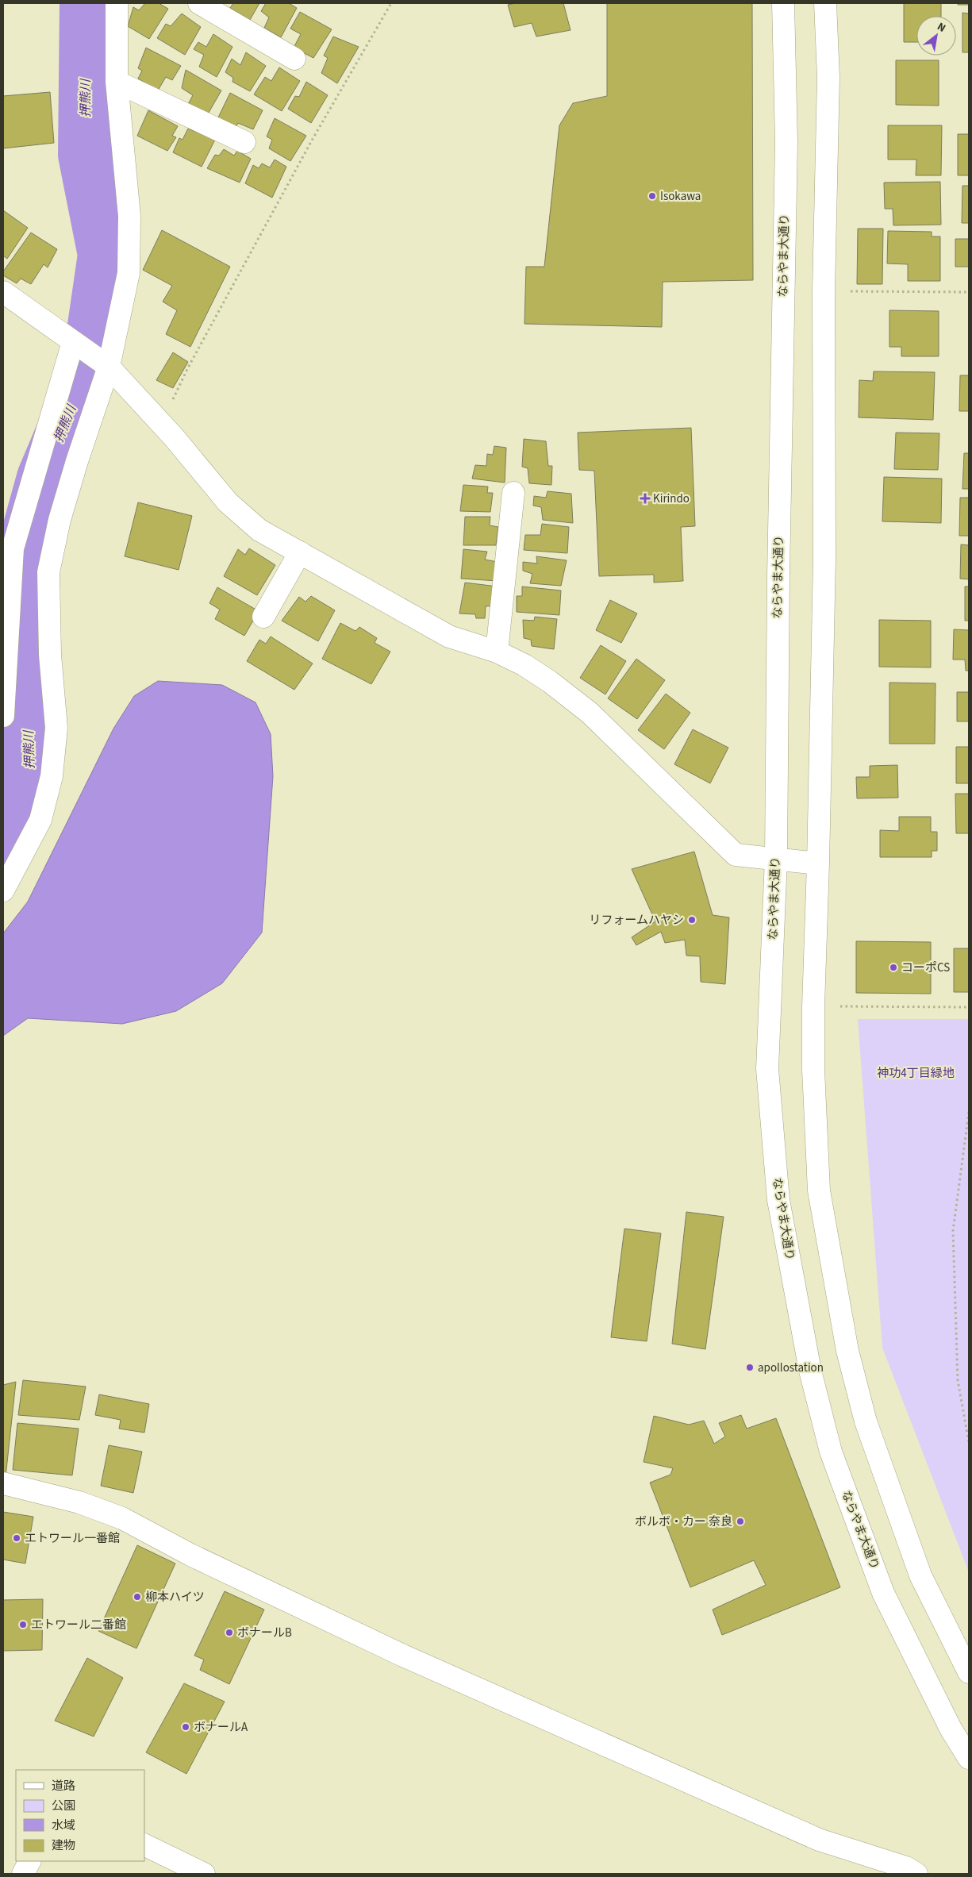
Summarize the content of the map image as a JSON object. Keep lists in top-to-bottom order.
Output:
{
  "streets": {
    "street": ["ならやま大通り"]
  },
  "water": ["押熊川"],
  "parks": ["神功4丁目緑地"],
  "places": {
    "other": [
      "Isokawa",
      "リフォームハヤシ",
      "コーポCS",
      "apollostation",
      "ボルボ・カー 奈良",
      "エトワール一番館",
      "柳本ハイツ",
      "エトワール二番館",
      "ボナールB",
      "ボナールA"
    ],
    "health": ["Kirindo"]
  },
  "legend": [
    "道路",
    "公園",
    "水域",
    "建物"
  ],
  "north": "top right"
}
